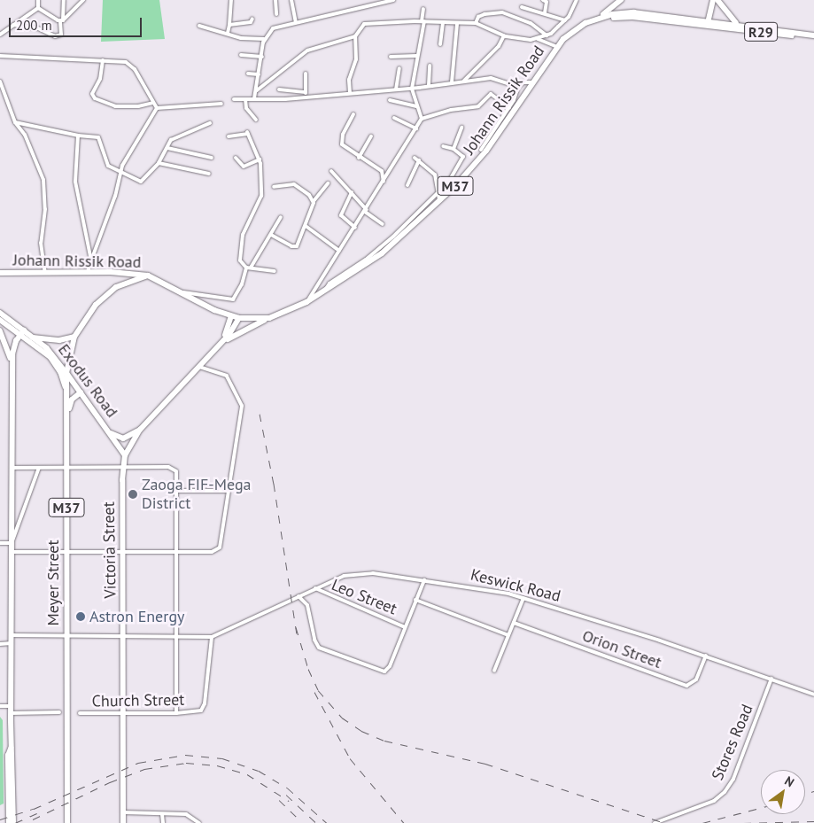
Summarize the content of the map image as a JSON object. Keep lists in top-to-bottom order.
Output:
{
  "streets": {
    "main road": [
      "R29",
      "Johann Rissik Road",
      "M37",
      "Exodus Road",
      "Victoria Street",
      "Meyer Street"
    ],
    "street": [
      "Keswick Road",
      "Leo Street",
      "Orion Street",
      "Church Street",
      "Stores Road"
    ]
  },
  "crossings": [
    ["R29", "Johann Rissik Road"],
    ["Johann Rissik Road", "Exodus Road"],
    ["Johann Rissik Road", "Victoria Street"],
    ["Johann Rissik Road", "Meyer Street"],
    ["Exodus Road", "Victoria Street"],
    ["Exodus Road", "Meyer Street"],
    ["Victoria Street", "Meyer Street"],
    ["Victoria Street", "Church Street"],
    ["Keswick Road", "Leo Street"],
    ["Keswick Road", "Orion Street"],
    ["Keswick Road", "Church Street"],
    ["Keswick Road", "Stores Road"]
  ],
  "places": ["Zaoga FIF-Mega District", "Astron Energy"],
  "scale_bar": "200 m",
  "north": "top right"
}
